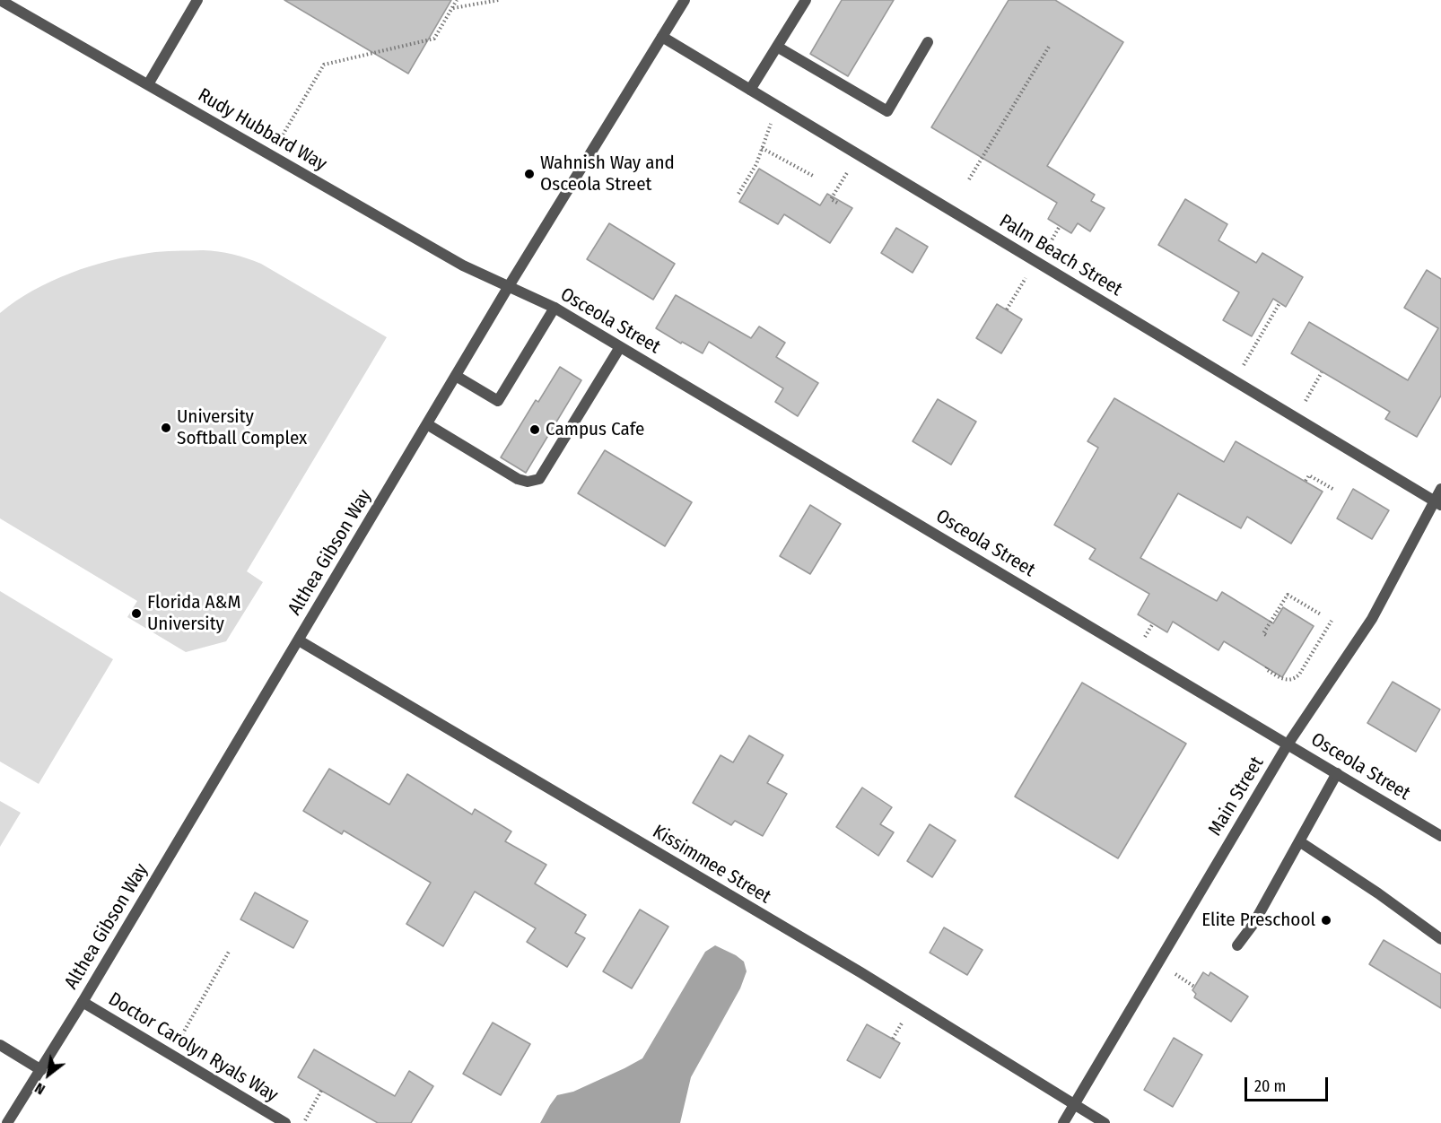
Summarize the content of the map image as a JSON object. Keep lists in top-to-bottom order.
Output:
{
  "streets": {
    "street": [
      "Rudy Hubbard Way",
      "Palm Beach Street",
      "Osceola Street",
      "Althea Gibson Way",
      "Main Street",
      "Kissimmee Street",
      "Doctor Carolyn Ryals Way"
    ]
  },
  "crossings": [
    ["Rudy Hubbard Way", "Osceola Street"],
    ["Rudy Hubbard Way", "Althea Gibson Way"],
    ["Palm Beach Street", "Althea Gibson Way"],
    ["Palm Beach Street", "Main Street"],
    ["Osceola Street", "Althea Gibson Way"],
    ["Osceola Street", "Main Street"],
    ["Althea Gibson Way", "Kissimmee Street"],
    ["Althea Gibson Way", "Doctor Carolyn Ryals Way"],
    ["Main Street", "Kissimmee Street"]
  ],
  "places": [
    "Wahnish Way and Osceola Street",
    "University Softball Complex",
    "Campus Cafe",
    "Florida A&M University",
    "Elite Preschool"
  ],
  "scale_bar": "20 m",
  "north": "bottom left"
}
